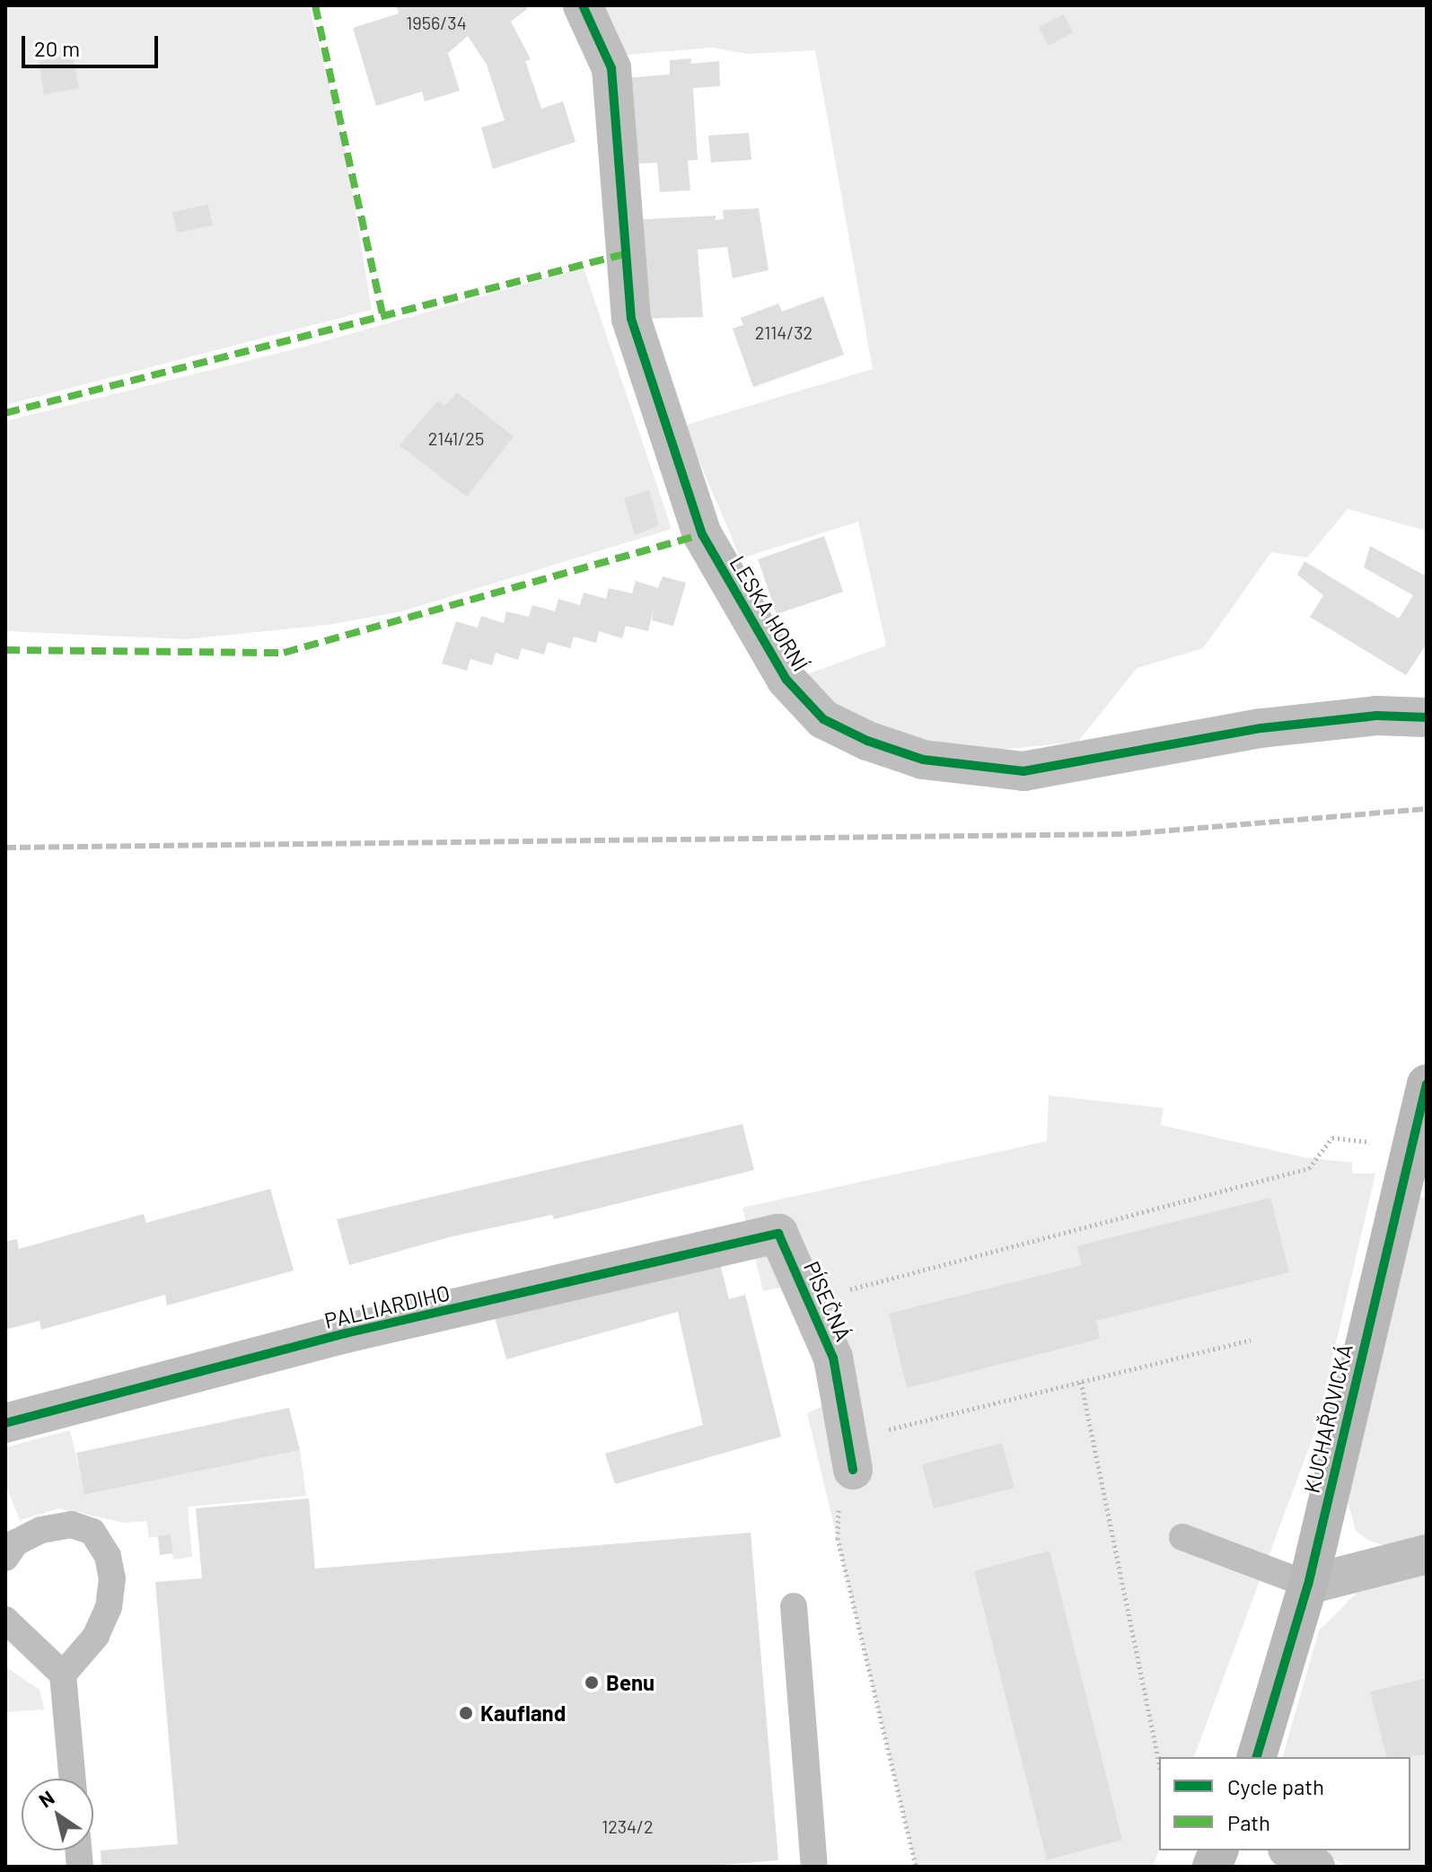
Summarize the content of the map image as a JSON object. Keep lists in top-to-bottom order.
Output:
{
  "streets": {
    "street": [
      "LESKA HORNÍ",
      "PÍSEČNÁ",
      "PALLIARDIHO",
      "KUCHAŘOVICKÁ"
    ]
  },
  "crossings": [
    ["PÍSEČNÁ", "PALLIARDIHO"]
  ],
  "places": ["Benu", "Kaufland"],
  "house_numbers": [
    "1956/34",
    "2114/32",
    "2141/25",
    "1234/2"
  ],
  "legend": ["Cycle path", "Path"],
  "scale_bar": "20 m",
  "north": "top left"
}
